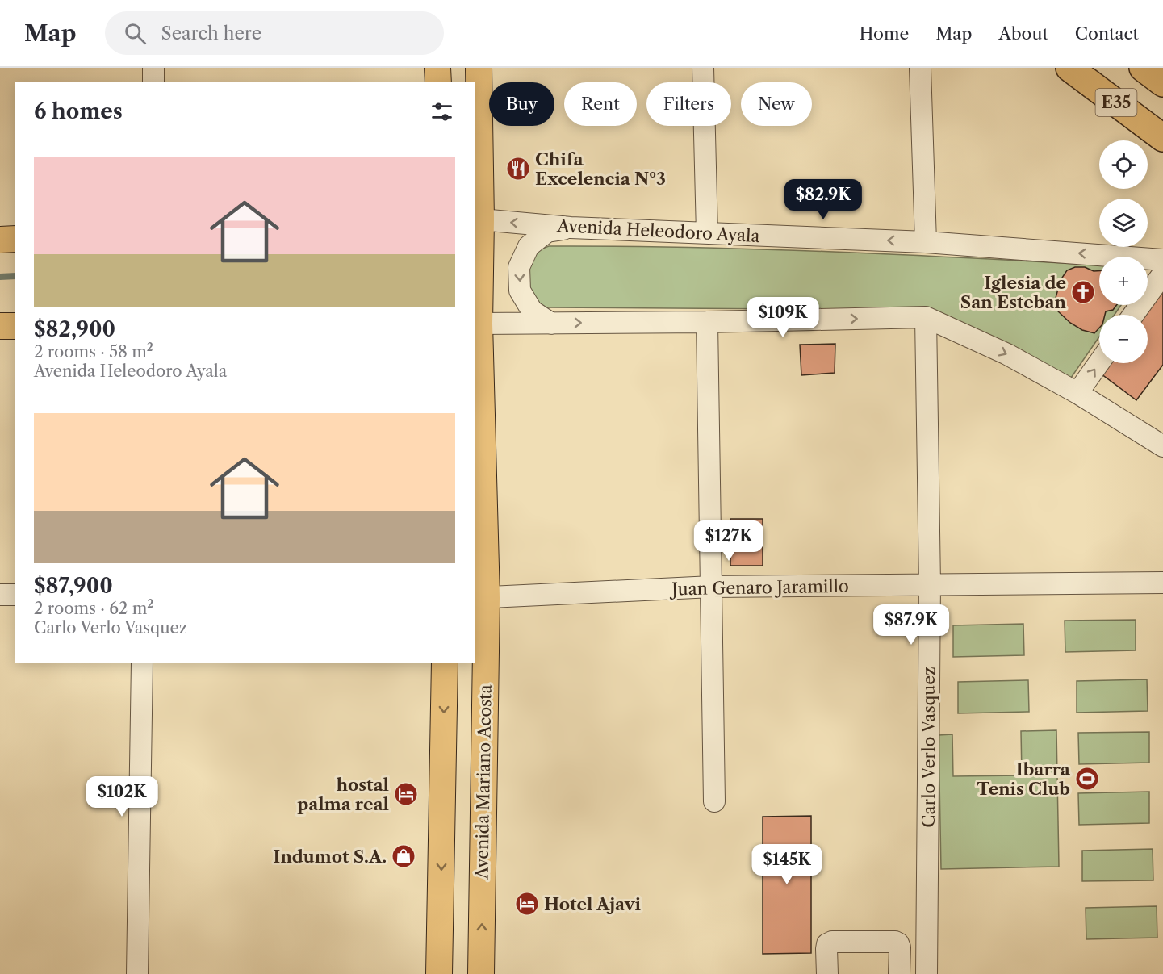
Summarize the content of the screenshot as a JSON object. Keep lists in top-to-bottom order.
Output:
{
  "streets": {
    "highway": ["E35"],
    "main road": ["Avenida Mariano Acosta"],
    "street": ["Avenida Heleodoro Ayala", "Juan Genaro Jaramillo", "Carlo Verlo Vasquez"]
  },
  "crossings": [
    ["Avenida Heleodoro Ayala", "Avenida Mariano Acosta"],
    ["Juan Genaro Jaramillo", "Carlo Verlo Vasquez"],
    ["Juan Genaro Jaramillo", "Avenida Mariano Acosta"]
  ],
  "places": {
    "restaurant": ["Chifa Excelencia Nº3"],
    "church": ["Iglesia de San Esteban"],
    "sports": ["Ibarra Tenis Club"],
    "hotel": ["hostal palma real", "Hotel Ajavi"],
    "shop": ["Indumot S.A."]
  },
  "page": {
    "header": "Map",
    "search": "Search here",
    "nav": [
      "Home",
      "Map",
      "About",
      "Contact"
    ],
    "chip": [
      "Buy",
      "Rent",
      "Filters",
      "New"
    ],
    "heading": "6 homes",
    "map_buttons": ["+", "−"],
    "list": [
      {
        "name": "$82,900",
        "note": "2 rooms · 58 m² · Avenida Heleodoro Ayala"
      },
      {
        "name": "$87,900",
        "note": "2 rooms · 62 m² · Carlo Verlo Vasquez"
      }
    ],
    "price": [
      "$82.9K",
      "$109K",
      "$127K",
      "$87.9K",
      "$102K",
      "$145K"
    ]
  }
}
